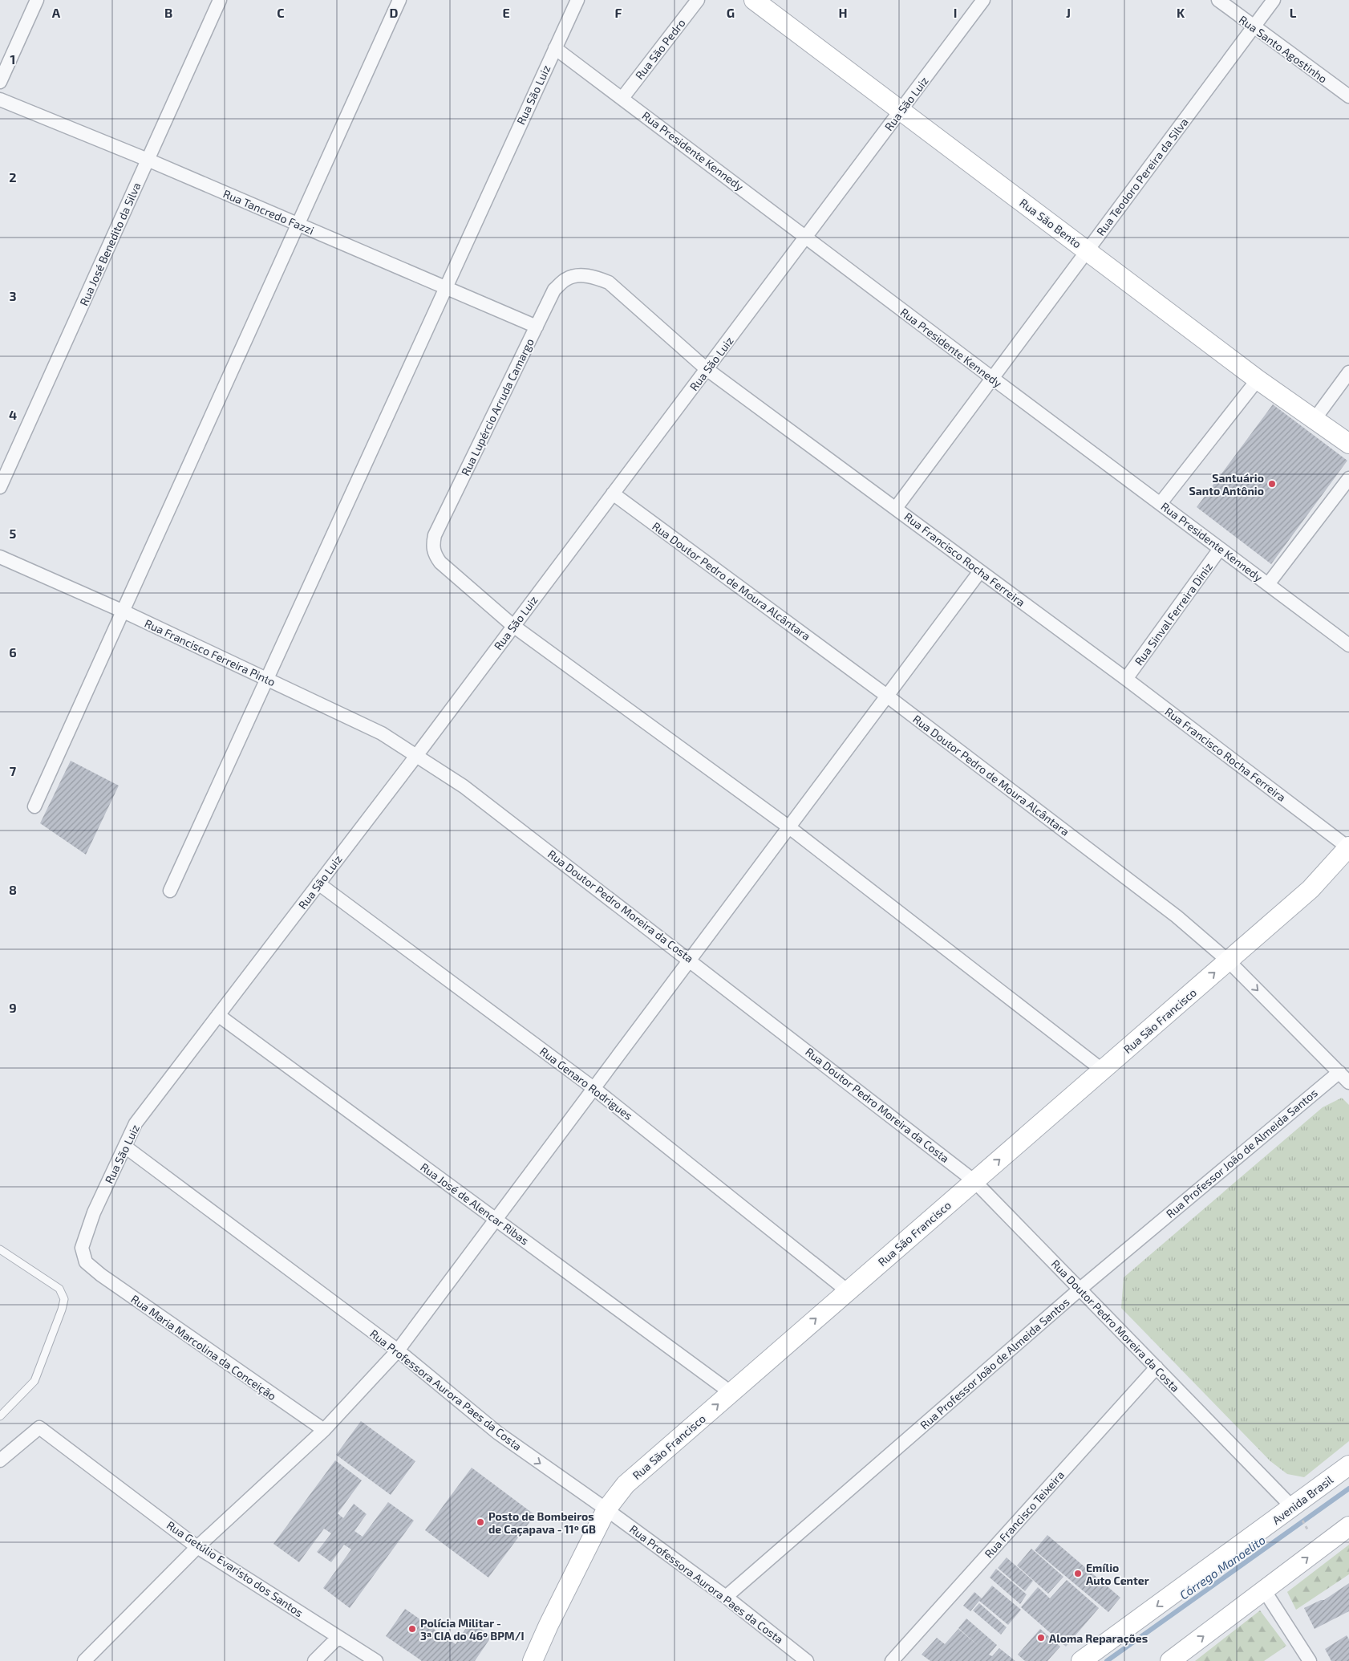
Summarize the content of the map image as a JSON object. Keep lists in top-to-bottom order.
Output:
{
  "streets": {
    "street": [
      "Rua São Pedro",
      "Rua Santo Agostinho",
      "Rua São Luiz",
      "Rua Presidente Kennedy",
      "Rua Teodoro Pereira da Silva",
      "Rua Tancredo Fazzi",
      "Rua São Bento",
      "Rua José Benedito da Silva",
      "Rua Lupércio Arruda Camargo",
      "Rua Francisco Rocha Ferreira",
      "Rua Doutor Pedro de Moura Alcântara",
      "Rua Sinval Ferreira Diniz",
      "Rua Francisco Ferreira Pinto",
      "Rua Doutor Pedro Moreira da Costa",
      "Rua São Francisco",
      "Rua Genaro Rodrigues",
      "Rua Professor João de Almeida Santos",
      "Rua José de Alencar Ribas",
      "Rua Maria Marcolina da Conceição",
      "Rua Professora Aurora Paes da Costa",
      "Avenida Brasil",
      "Rua Francisco Teixeira",
      "Rua Getúlio Evaristo dos Santos"
    ]
  },
  "crossings": [
    ["Rua São Pedro", "Rua Presidente Kennedy"],
    ["Rua Santo Agostinho", "Rua Teodoro Pereira da Silva"],
    ["Rua São Luiz", "Rua Presidente Kennedy"],
    ["Rua São Luiz", "Rua Tancredo Fazzi"],
    ["Rua São Luiz", "Rua São Bento"],
    ["Rua São Luiz", "Rua Lupércio Arruda Camargo"],
    ["Rua São Luiz", "Rua Francisco Rocha Ferreira"],
    ["Rua São Luiz", "Rua Doutor Pedro de Moura Alcântara"],
    ["Rua São Luiz", "Rua Francisco Ferreira Pinto"],
    ["Rua São Luiz", "Rua Doutor Pedro Moreira da Costa"],
    ["Rua São Luiz", "Rua Genaro Rodrigues"],
    ["Rua São Luiz", "Rua José de Alencar Ribas"],
    ["Rua São Luiz", "Rua Maria Marcolina da Conceição"],
    ["Rua São Luiz", "Rua Professora Aurora Paes da Costa"],
    ["Rua Presidente Kennedy", "Rua Teodoro Pereira da Silva"],
    ["Rua Presidente Kennedy", "Rua Sinval Ferreira Diniz"],
    ["Rua Teodoro Pereira da Silva", "Rua São Bento"],
    ["Rua Teodoro Pereira da Silva", "Rua Francisco Rocha Ferreira"],
    ["Rua Tancredo Fazzi", "Rua José Benedito da Silva"],
    ["Rua Tancredo Fazzi", "Rua Lupércio Arruda Camargo"],
    ["Rua Lupércio Arruda Camargo", "Rua Francisco Rocha Ferreira"],
    ["Rua Francisco Rocha Ferreira", "Rua Sinval Ferreira Diniz"],
    ["Rua Francisco Rocha Ferreira", "Rua São Francisco"],
    ["Rua Doutor Pedro de Moura Alcântara", "Rua São Francisco"],
    ["Rua Doutor Pedro de Moura Alcântara", "Rua Professor João de Almeida Santos"],
    ["Rua Francisco Ferreira Pinto", "Rua Doutor Pedro Moreira da Costa"],
    ["Rua Doutor Pedro Moreira da Costa", "Rua São Francisco"],
    ["Rua Doutor Pedro Moreira da Costa", "Rua Professor João de Almeida Santos"],
    ["Rua Doutor Pedro Moreira da Costa", "Avenida Brasil"],
    ["Rua Doutor Pedro Moreira da Costa", "Rua Francisco Teixeira"],
    ["Rua São Francisco", "Rua Genaro Rodrigues"],
    ["Rua São Francisco", "Rua José de Alencar Ribas"],
    ["Rua São Francisco", "Rua Professora Aurora Paes da Costa"],
    ["Rua Professor João de Almeida Santos", "Rua Professora Aurora Paes da Costa"]
  ],
  "one_way": ["Rua São Francisco"],
  "water": ["Córrego Manoelito"],
  "places": [
    "Santuário Santo Antônio",
    "Posto de Bombeiros de Caçapava - 11º GB",
    "Emílio Auto Center",
    "Polícia Militar - 3ª CIA do 46º BPM/I",
    "Aloma Reparações"
  ],
  "grid": {
    "columns": [
      "A",
      "B",
      "C",
      "D",
      "E",
      "F",
      "G",
      "H",
      "I",
      "J",
      "K",
      "L"
    ],
    "rows": [
      "1",
      "2",
      "3",
      "4",
      "5",
      "6",
      "7",
      "8",
      "9"
    ]
  }
}
